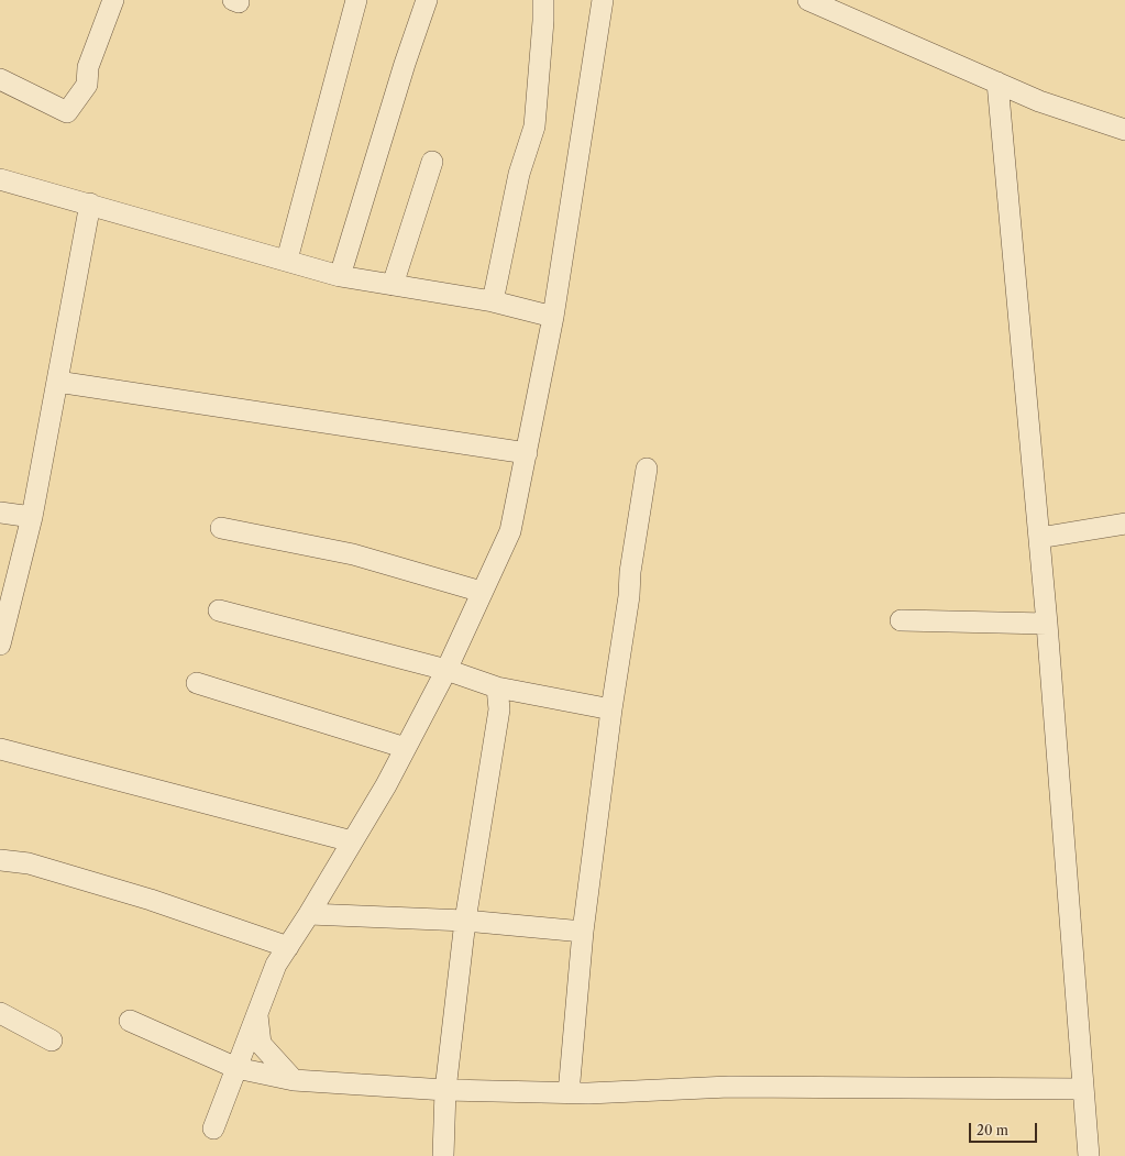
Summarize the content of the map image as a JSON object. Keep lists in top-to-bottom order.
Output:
{
  "scale_bar": "20 m"
}
